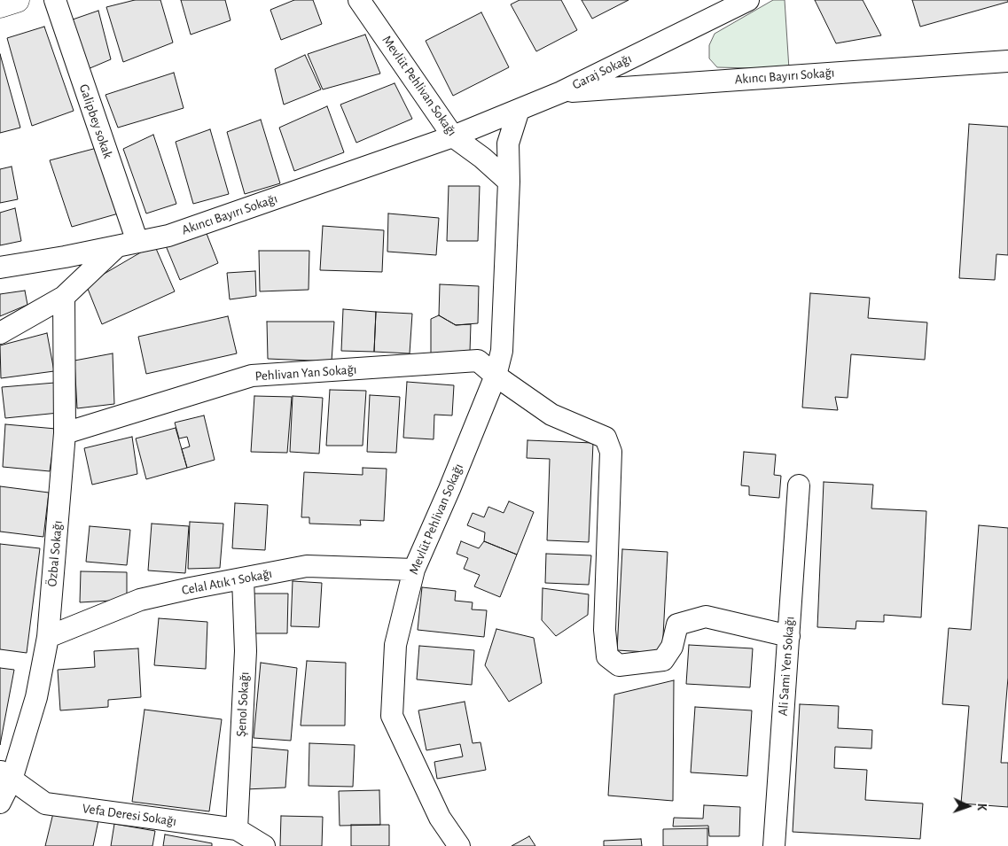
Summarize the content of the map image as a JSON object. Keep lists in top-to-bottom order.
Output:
{
  "streets": {
    "street": [
      "Garaj Sokağı",
      "Akıncı Bayırı Sokağı",
      "Mevlüt Pehlivan Sokağı",
      "Galipbey sokak",
      "Pehlivan Yan Sokağı",
      "Özbal Sokağı",
      "Celal Atık 1 Sokağı",
      "Ali Sami Yen Sokağı",
      "Şenol Sokağı",
      "Vefa Deresi Sokağı"
    ]
  },
  "crossings": [
    ["Garaj Sokağı", "Akıncı Bayırı Sokağı"],
    ["Garaj Sokağı", "Mevlüt Pehlivan Sokağı"],
    ["Akıncı Bayırı Sokağı", "Mevlüt Pehlivan Sokağı"],
    ["Akıncı Bayırı Sokağı", "Galipbey sokak"],
    ["Mevlüt Pehlivan Sokağı", "Pehlivan Yan Sokağı"],
    ["Mevlüt Pehlivan Sokağı", "Celal Atık 1 Sokağı"],
    ["Pehlivan Yan Sokağı", "Özbal Sokağı"],
    ["Pehlivan Yan Sokağı", "Ali Sami Yen Sokağı"],
    ["Özbal Sokağı", "Celal Atık 1 Sokağı"],
    ["Özbal Sokağı", "Vefa Deresi Sokağı"],
    ["Celal Atık 1 Sokağı", "Şenol Sokağı"],
    ["Şenol Sokağı", "Vefa Deresi Sokağı"]
  ],
  "north": "right"
}
